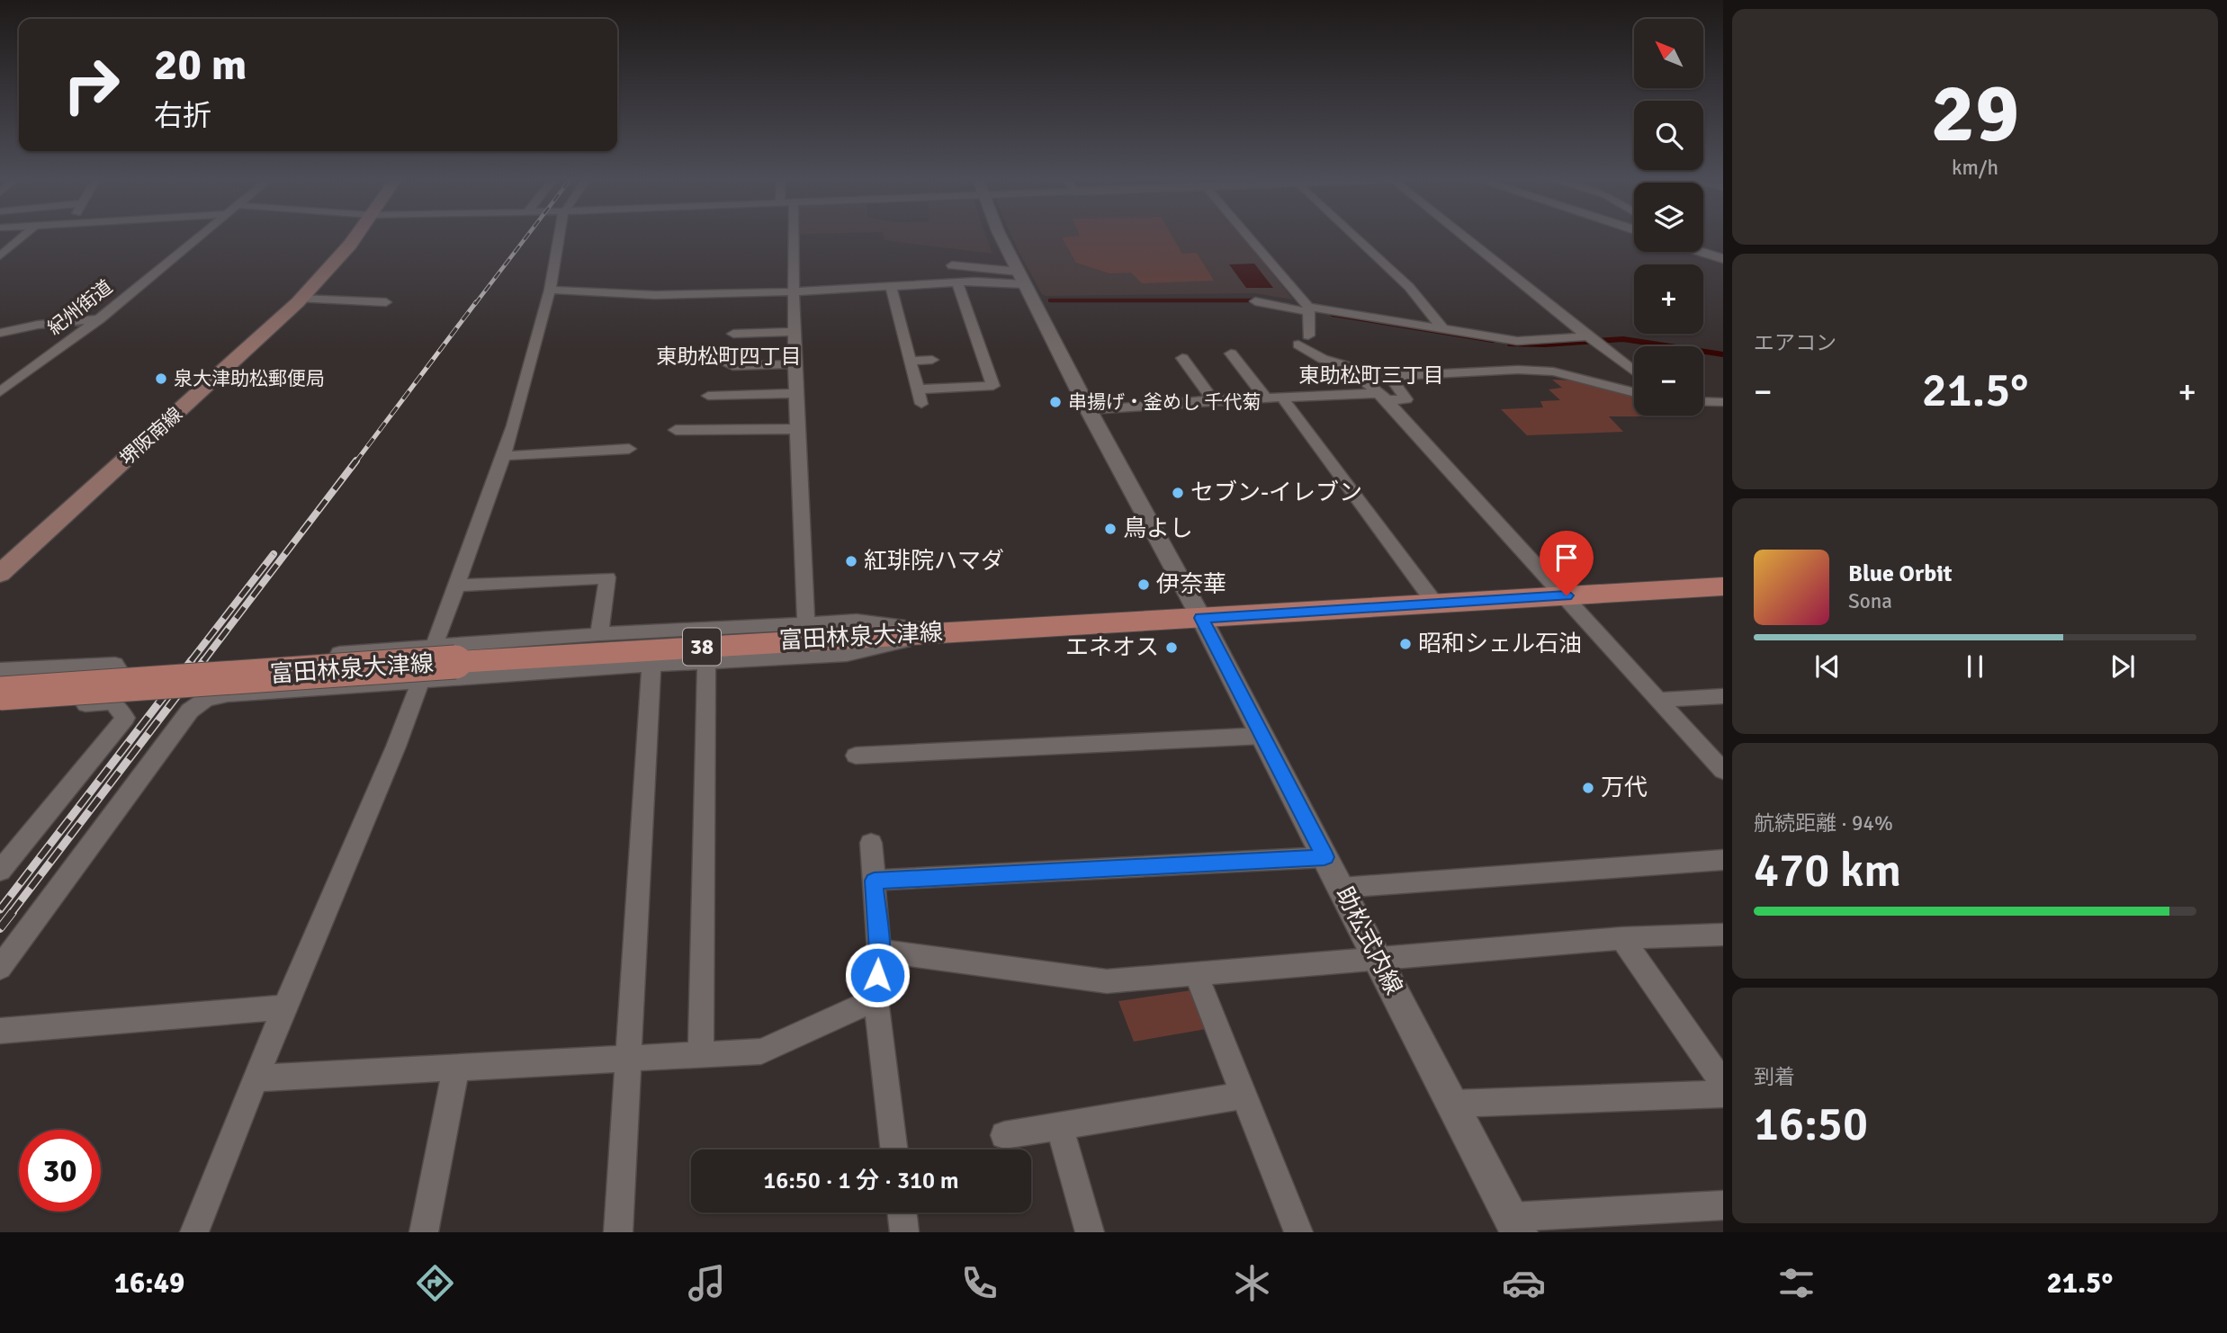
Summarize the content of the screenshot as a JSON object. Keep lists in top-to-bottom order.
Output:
{
  "streets": {
    "main road": ["堺阪南線", "富田林泉大津線", "38"],
    "street": ["紀州街道", "助松式内線"]
  },
  "crossings": [
    ["富田林泉大津線", "助松式内線"]
  ],
  "districts": ["東助松町四丁目", "東助松町三丁目"],
  "places": [
    "泉大津助松郵便局",
    "串揚げ・釜めし 千代菊",
    "セブン-イレブン",
    "鳥よし",
    "紅琲院ハマダ",
    "伊奈華",
    "昭和シェル石油",
    "エネオス",
    "万代"
  ],
  "north": "top left",
  "page": {
    "tile": [
      ["29", "km/h"],
      "エアコン",
      ["航続距離 · 94%", "470 km"],
      ["到着", "16:50"]
    ],
    "map_buttons": ["+", "−"],
    "turn": ["20 m", "右折"],
    "heat": ["−", "21.5°", "+"],
    "song": ["Blue Orbit", "Sona"],
    "limit": "30",
    "trip": "16:50 · 1 分 · 310 m",
    "tabs": ["16:49", "21.5°"]
  }
}
